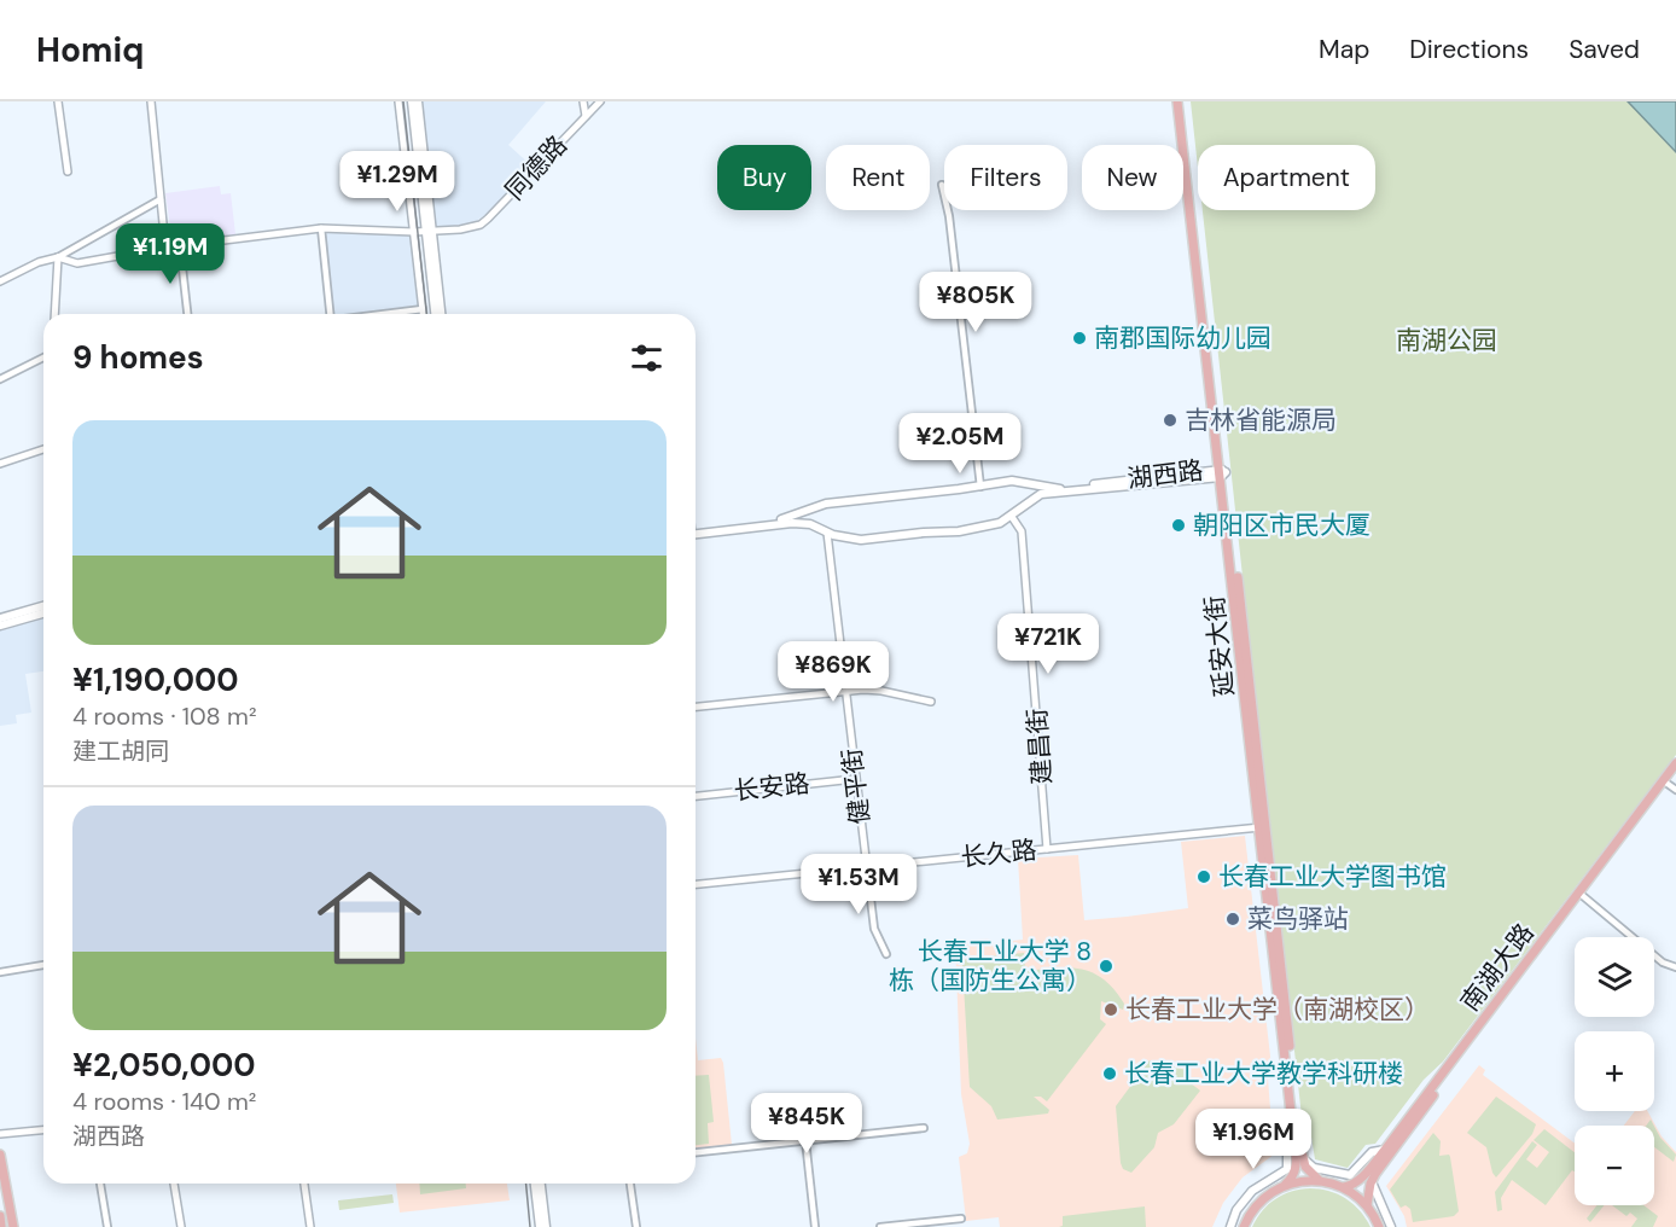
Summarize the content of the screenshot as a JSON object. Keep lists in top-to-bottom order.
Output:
{
  "streets": {
    "main road": ["湖西路", "延安大街", "南湖大路"],
    "street": [
      "同德路",
      "建昌街",
      "健平街",
      "长安路",
      "长久路"
    ]
  },
  "crossings": [
    ["湖西路", "延安大街"],
    ["湖西路", "建昌街"],
    ["湖西路", "健平街"],
    ["延安大街", "长久路"],
    ["建昌街", "长久路"],
    ["健平街", "长安路"],
    ["健平街", "长久路"]
  ],
  "parks": ["南湖公园"],
  "places": [
    "南郡国际幼儿园",
    "吉林省能源局",
    "朝阳区市民大厦",
    "长春工业大学图书馆",
    "菜鸟驿站",
    "长春工业大学 8 栋（国防生公寓）",
    "长春工业大学（南湖校区）",
    "长春工业大学教学科研楼"
  ],
  "page": {
    "header": "Homiq",
    "nav": ["Map", "Directions", "Saved"],
    "chip": [
      "Buy",
      "Rent",
      "Filters",
      "New",
      "Apartment"
    ],
    "price": [
      "¥1.29M",
      "¥1.19M",
      "¥805K",
      "¥2.05M",
      "¥721K",
      "¥869K",
      "¥1.53M",
      "¥845K",
      "¥1.96M"
    ],
    "heading": "9 homes",
    "list": [
      {
        "name": "¥1,190,000",
        "note": "4 rooms · 108 m² · 建工胡同"
      },
      {
        "name": "¥2,050,000",
        "note": "4 rooms · 140 m² · 湖西路"
      }
    ],
    "map_buttons": ["+", "−"]
  }
}
